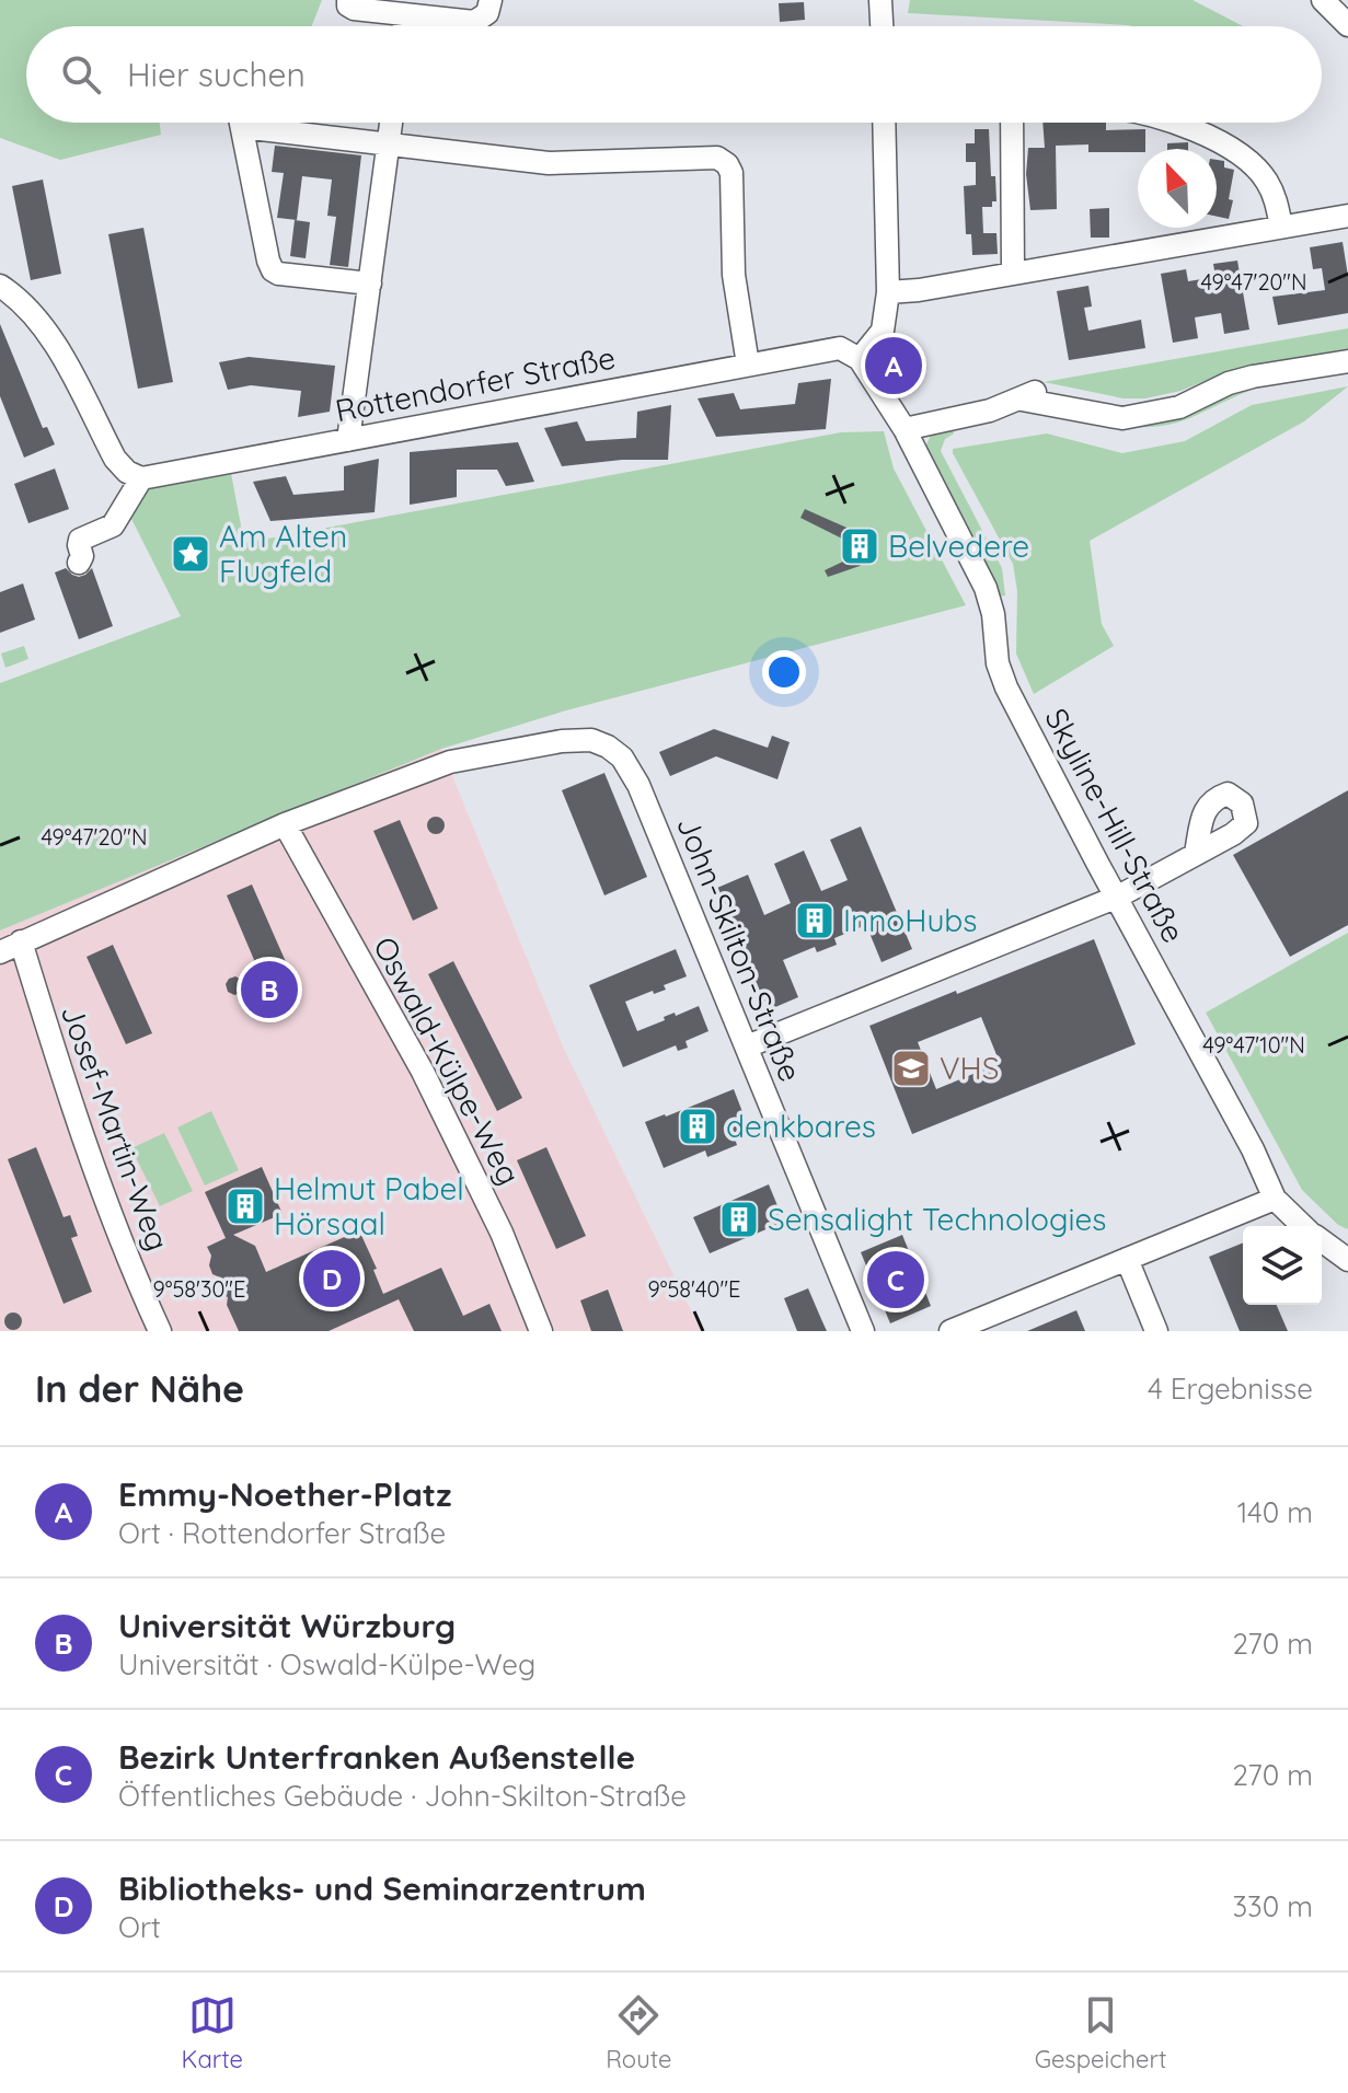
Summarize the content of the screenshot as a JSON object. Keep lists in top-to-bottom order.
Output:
{
  "streets": {
    "street": [
      "Rottendorfer Straße",
      "Skyline-Hill-Straße",
      "John-Skilton-Straße",
      "Oswald-Külpe-Weg",
      "Josef-Martin-Weg"
    ]
  },
  "crossings": [
    ["John-Skilton-Straße", "Oswald-Külpe-Weg"],
    ["John-Skilton-Straße", "Josef-Martin-Weg"]
  ],
  "places": {
    "building": [
      "Belvedere",
      "InnoHubs",
      "denkbares",
      "Helmut Pabel Hörsaal",
      "Sensalight Technologies"
    ],
    "place": ["Am Alten Flugfeld"],
    "school or university": ["VHS"]
  },
  "north": "top left",
  "page": {
    "search": "Hier suchen",
    "pins": [
      "A",
      "B",
      "D",
      "C"
    ],
    "heading": ["In der Nähe", "4 Ergebnisse"],
    "list": [
      {
        "mark": "A",
        "name": "Emmy-Noether-Platz",
        "note": "Ort · Rottendorfer Straße",
        "value": "140 m"
      },
      {
        "mark": "B",
        "name": "Universität Würzburg",
        "note": "Universität · Oswald-Külpe-Weg",
        "value": "270 m"
      },
      {
        "mark": "C",
        "name": "Bezirk Unterfranken Außenstelle",
        "note": "Öffentliches Gebäude · John-Skilton-Straße",
        "value": "270 m"
      },
      {
        "mark": "D",
        "name": "Bibliotheks- und Seminarzentrum",
        "note": "Ort",
        "value": "330 m"
      }
    ],
    "nav": ["Karte", "Route", "Gespeichert"]
  },
  "coordinates": [
    "49°47'20\"N",
    "49°47'10\"N",
    "9°58'30\"E",
    "9°58'40\"E"
  ]
}
